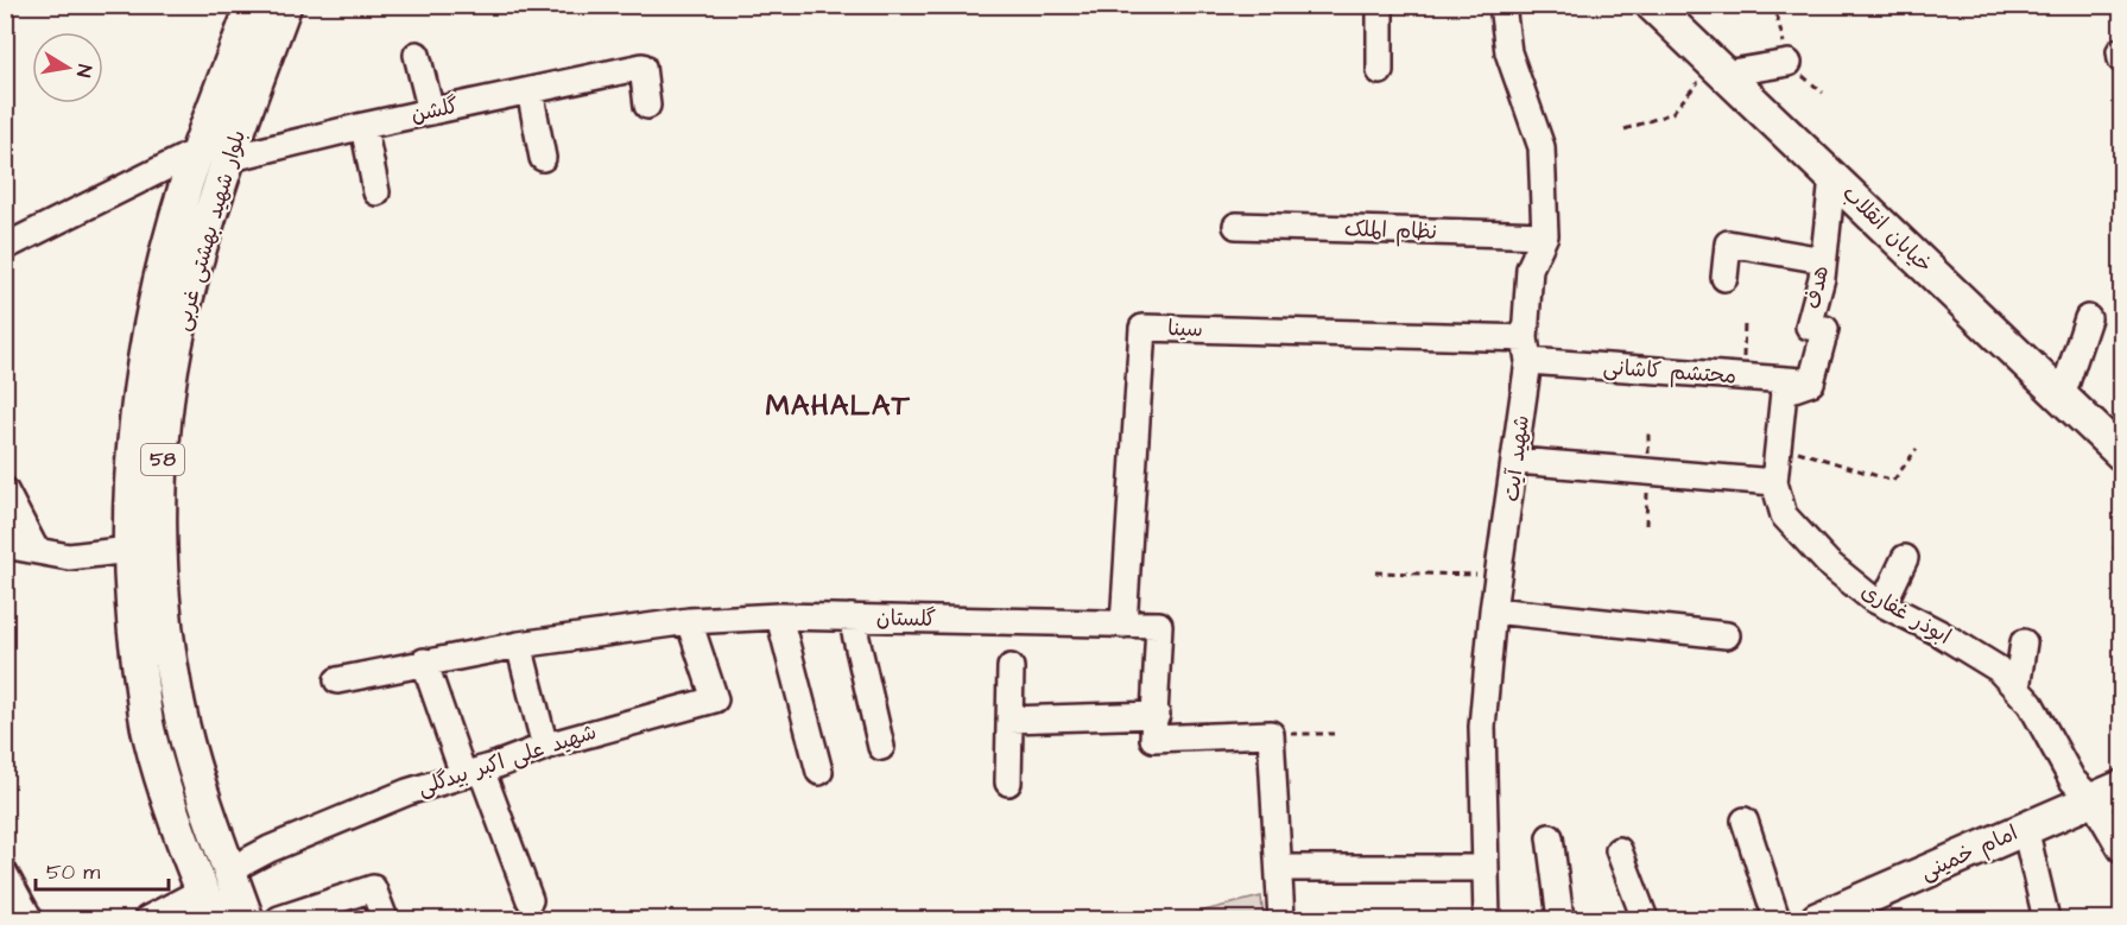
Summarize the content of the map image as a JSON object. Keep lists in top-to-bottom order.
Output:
{
  "streets": {
    "main road": [
      "خیابان انقلاب",
      "بلوار شهید بهشتی غربی",
      "58",
      "امام خمینی"
    ],
    "street": [
      "گلشن",
      "نظام الملک",
      "هدف",
      "سینا",
      "محتشم کاشانی",
      "شهید آیت",
      "ابوذر غفاری",
      "گلستان",
      "شهید علی اکبر بیدگلی"
    ]
  },
  "crossings": [
    ["گلشن", "بلوار شهید بهشتی غربی"],
    ["خیابان انقلاب", "هدف"],
    ["بلوار شهید بهشتی غربی", "شهید علی اکبر بیدگلی"],
    ["نظام الملک", "شهید آیت"],
    ["هدف", "محتشم کاشانی"],
    ["هدف", "ابوذر غفاری"],
    ["سینا", "محتشم کاشانی"],
    ["سینا", "شهید آیت"],
    ["سینا", "گلستان"],
    ["محتشم کاشانی", "شهید آیت"],
    ["محتشم کاشانی", "ابوذر غفاری"],
    ["ابوذر غفاری", "امام خمینی"],
    ["گلستان", "شهید علی اکبر بیدگلی"]
  ],
  "districts": ["MAHALAT"],
  "scale_bar": "50 m",
  "north": "right"
}
